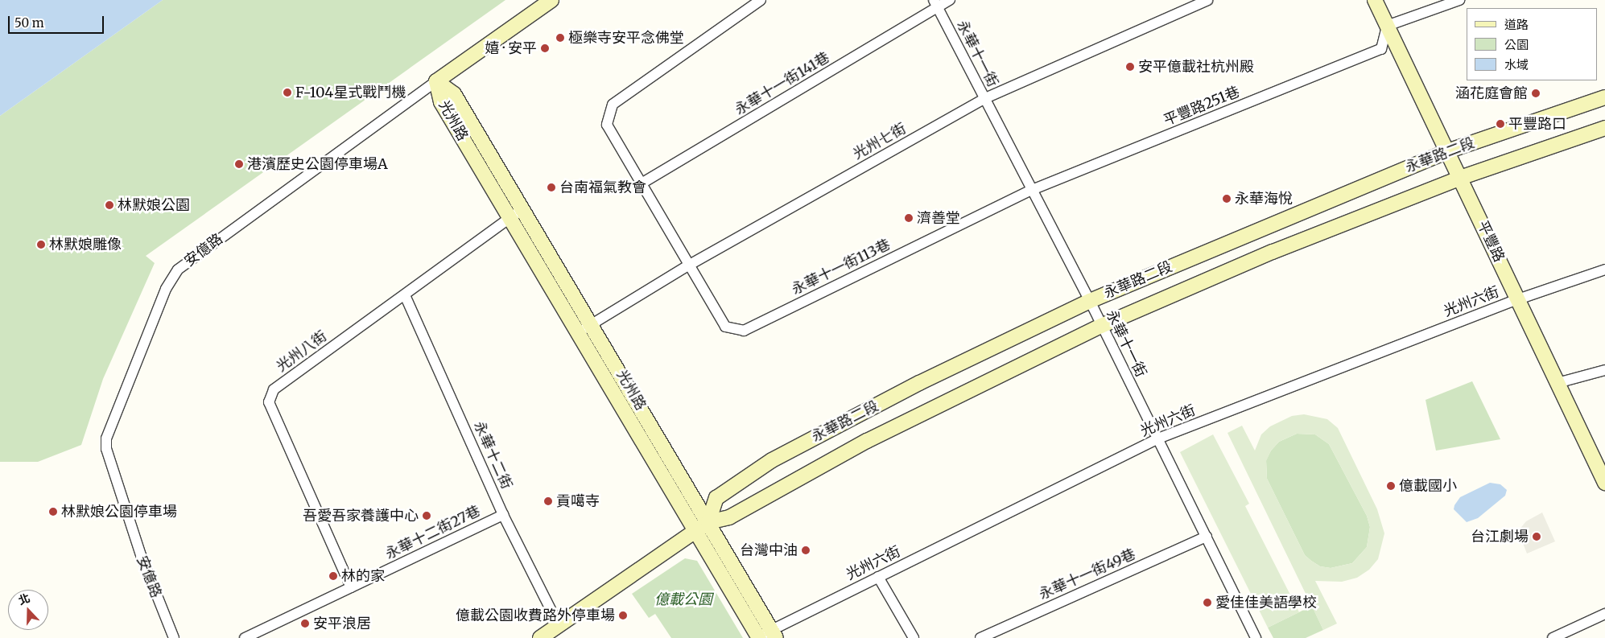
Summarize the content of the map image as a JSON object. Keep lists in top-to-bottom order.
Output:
{
  "streets": {
    "street": [
      "永華十一街",
      "永華十一街141巷",
      "平豐路251巷",
      "光州路",
      "光州七街",
      "永華路二段",
      "平豐路",
      "安億路",
      "永華十一街113巷",
      "光州六街",
      "光州八街",
      "永華十二街",
      "永華十二街27巷",
      "永華十一街49巷"
    ]
  },
  "crossings": [
    ["永華十一街", "永華十一街141巷"],
    ["永華十一街", "平豐路251巷"],
    ["永華十一街", "光州七街"],
    ["永華十一街", "永華路二段"],
    ["永華十一街", "永華十一街113巷"],
    ["永華十一街", "光州六街"],
    ["永華十一街", "永華十一街49巷"],
    ["永華十一街141巷", "永華十一街113巷"],
    ["平豐路251巷", "平豐路"],
    ["平豐路251巷", "永華十一街113巷"],
    ["光州路", "光州七街"],
    ["光州路", "永華路二段"],
    ["光州路", "安億路"],
    ["光州路", "光州六街"],
    ["光州路", "光州八街"],
    ["光州七街", "永華十一街113巷"],
    ["永華路二段", "平豐路"],
    ["永華路二段", "永華十二街"],
    ["平豐路", "光州六街"],
    ["光州八街", "永華十二街"],
    ["光州八街", "永華十二街27巷"],
    ["永華十二街", "永華十二街27巷"]
  ],
  "parks": ["億載公園"],
  "places": [
    "極樂寺安平念佛堂",
    "嬉 · 安平",
    "安平億載社杭州殿",
    "F-104星式戰鬥機",
    "涵花庭會館",
    "平豐路口",
    "港濱歷史公園停車場A",
    "台南福氣教會",
    "永華海悅",
    "林默娘公園",
    "濟善堂",
    "林默娘雕像",
    "億載國小",
    "貢噶寺",
    "林默娘公園停車場",
    "吾愛吾家養護中心",
    "台江劇場",
    "台灣中油",
    "林的家",
    "愛佳佳美語學校",
    "億載公園收費路外停車場",
    "安平浪居"
  ],
  "legend": ["道路", "公園", "水域"],
  "scale_bar": "50 m",
  "north": "top"
}
